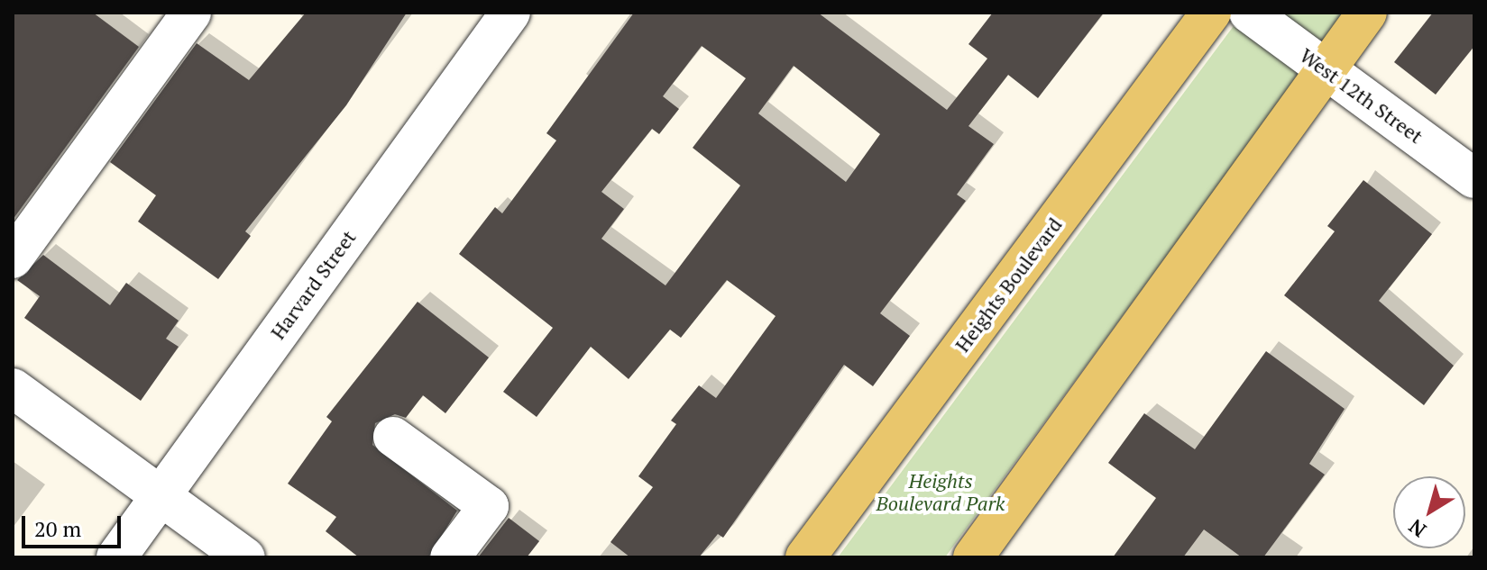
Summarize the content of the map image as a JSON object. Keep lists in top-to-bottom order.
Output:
{
  "streets": {
    "main road": ["Heights Boulevard"],
    "street": ["West 12th Street", "Harvard Street"]
  },
  "parks": ["Heights Boulevard Park"],
  "scale_bar": "20 m",
  "north": "bottom left"
}
